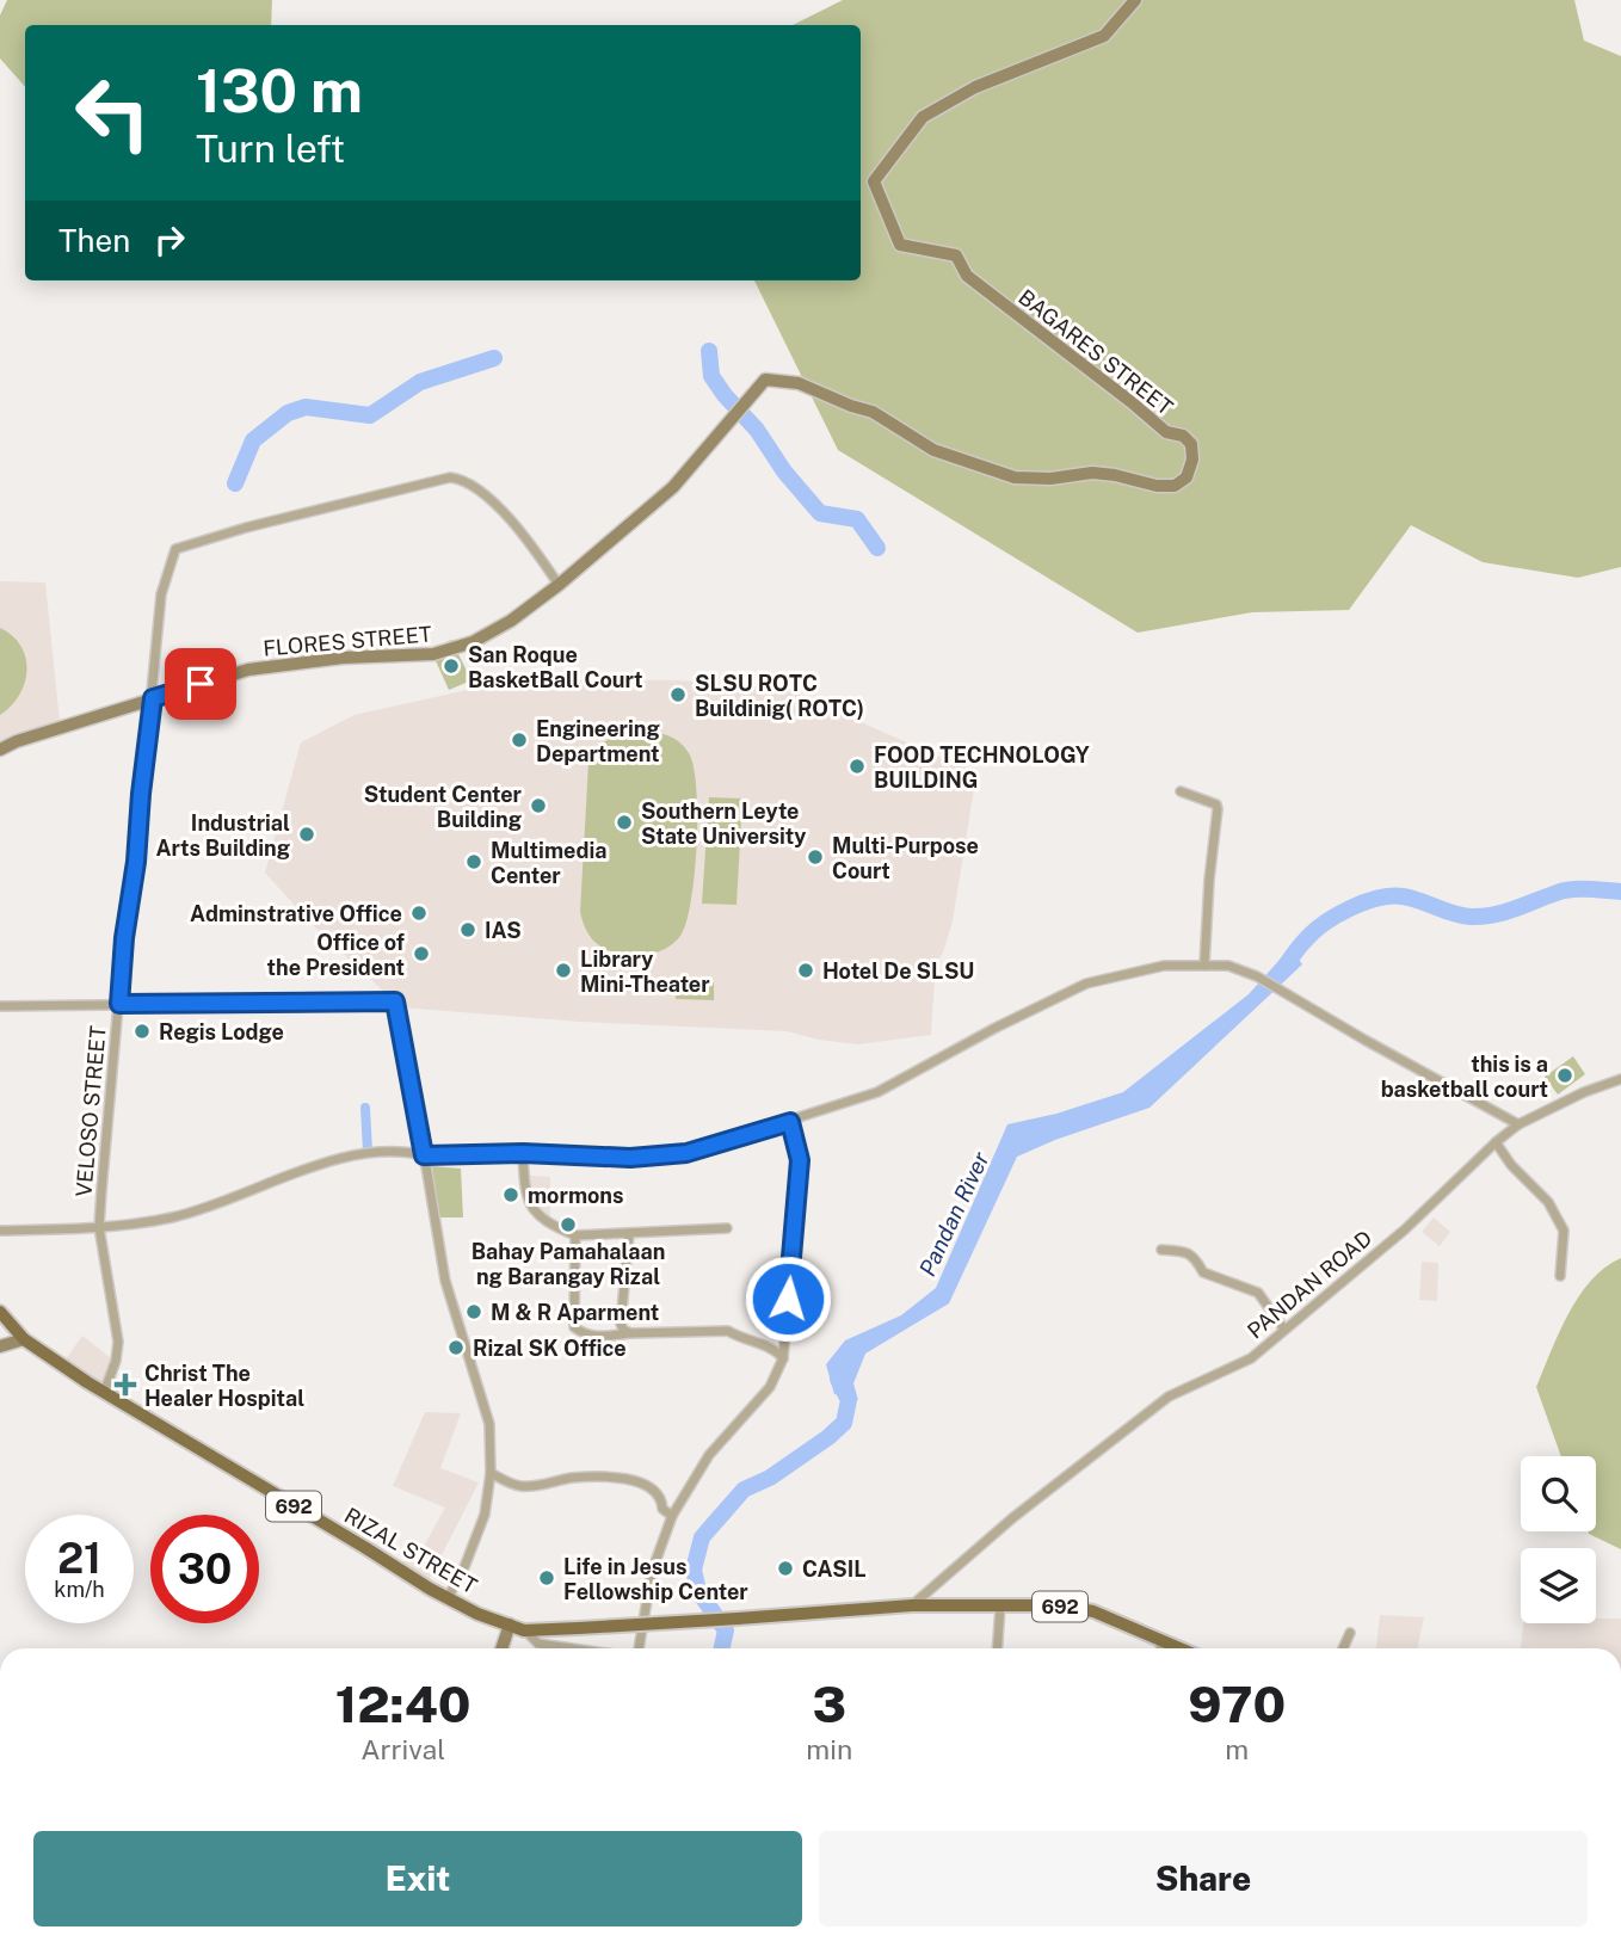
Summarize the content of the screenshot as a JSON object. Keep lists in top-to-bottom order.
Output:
{
  "streets": {
    "main road": ["692", "RIZAL STREET"],
    "street": [
      "BAGARES STREET",
      "FLORES STREET",
      "VELOSO STREET",
      "PANDAN ROAD"
    ]
  },
  "crossings": [
    ["BAGARES STREET", "FLORES STREET"],
    ["FLORES STREET", "VELOSO STREET"],
    ["VELOSO STREET", "RIZAL STREET"],
    ["PANDAN ROAD", "692"],
    ["PANDAN ROAD", "RIZAL STREET"],
    ["692", "RIZAL STREET"]
  ],
  "water": ["Pandan River"],
  "places": {
    "other": [
      "San Roque BasketBall Court",
      "SLSU ROTC Buildinig( ROTC)",
      "Engineering Department",
      "FOOD TECHNOLOGY BUILDING",
      "Student Center Building",
      "Southern Leyte State University",
      "Industrial Arts Building",
      "Multi-Purpose Court",
      "Multimedia Center",
      "Adminstrative Office",
      "IAS",
      "Office of the President",
      "Library Mini-Theater",
      "Hotel De SLSU",
      "Regis Lodge",
      "this is a basketball court",
      "mormons",
      "Bahay Pamahalaan ng Barangay Rizal",
      "M & R Aparment",
      "Rizal SK Office",
      "CASIL",
      "Life in Jesus Fellowship Center"
    ],
    "health": ["Christ The Healer Hospital"]
  },
  "page": {
    "turn": ["130 m", "Turn left"],
    "then": "Then",
    "speed": "21 km/h",
    "limit": "30",
    "eta": [
      "12:40",
      "Arrival",
      "3",
      "min",
      "970",
      "m"
    ],
    "buttons": ["Exit", "Share"]
  }
}
